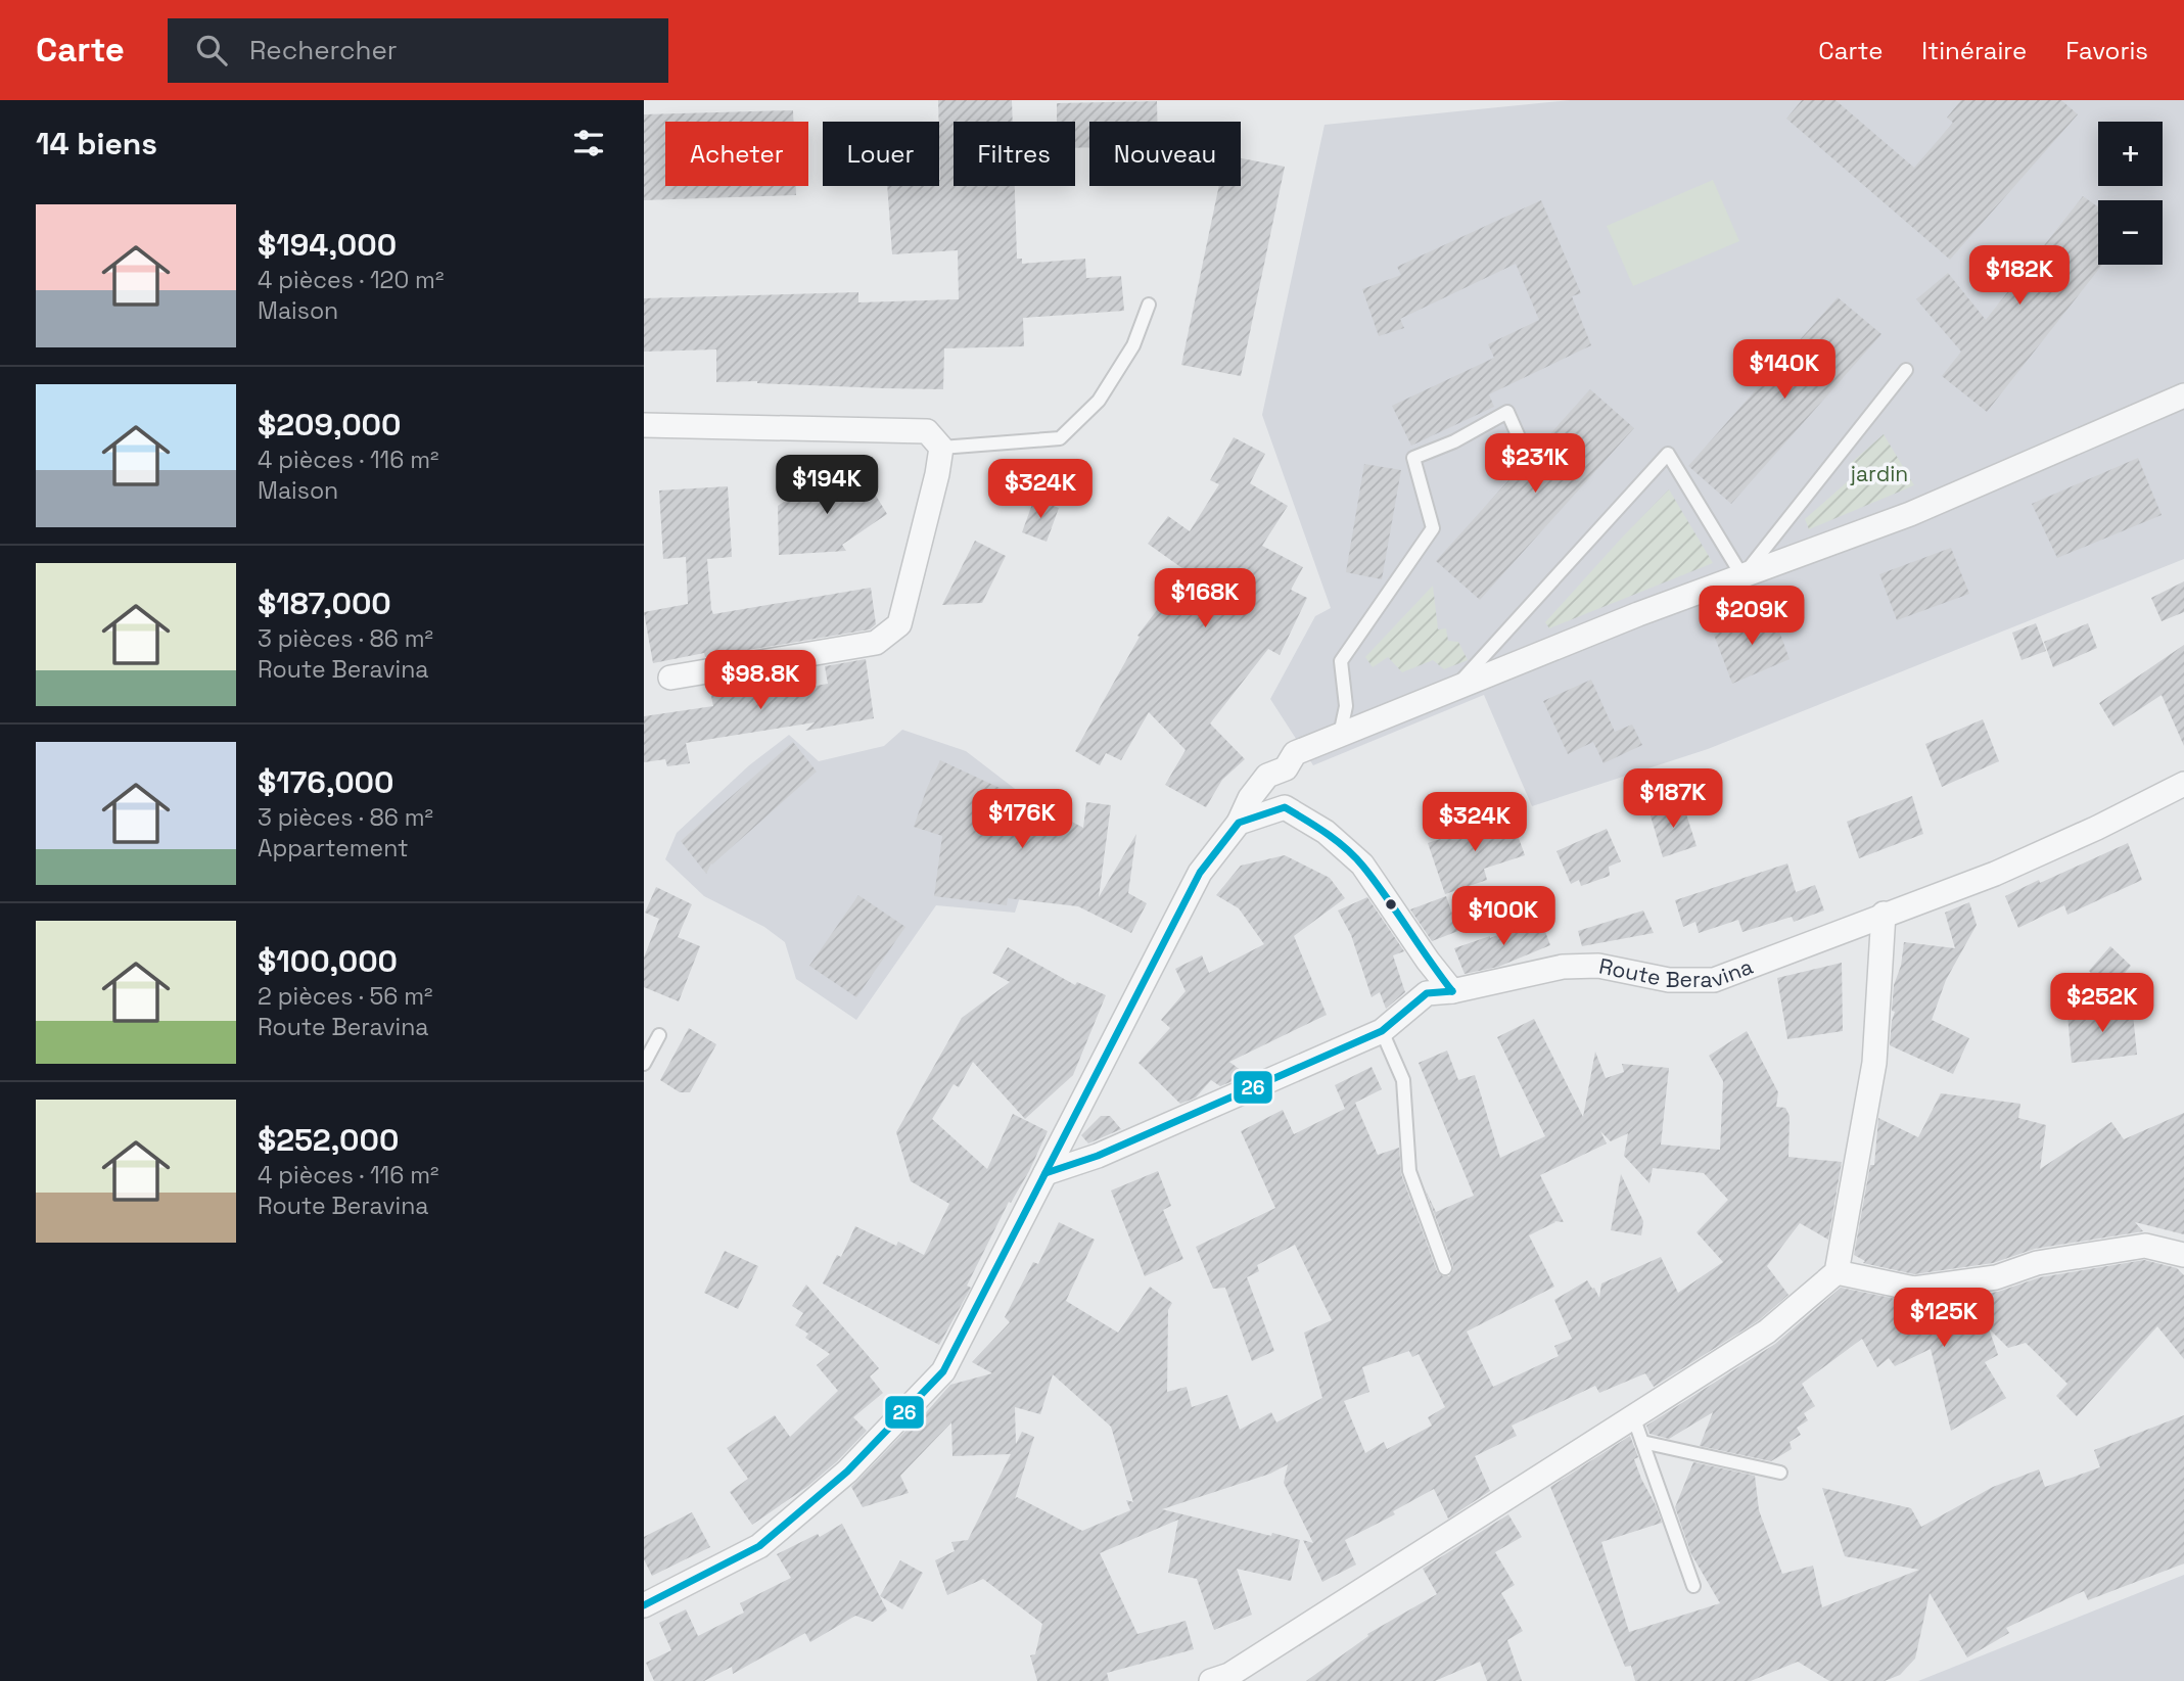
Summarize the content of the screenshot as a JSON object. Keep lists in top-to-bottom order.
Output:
{
  "streets": {
    "street": ["Route Beravina"]
  },
  "parks": ["jardin"],
  "lines": ["transit line 26"],
  "page": {
    "header": "Carte",
    "search": "Rechercher",
    "nav": ["Carte", "Itinéraire", "Favoris"],
    "heading": "14 biens",
    "map_buttons": ["+", "−"],
    "chip": [
      "Acheter",
      "Louer",
      "Filtres",
      "Nouveau"
    ],
    "list": [
      {
        "name": "$194,000",
        "note": "4 pièces · 120 m² · Maison"
      },
      {
        "name": "$209,000",
        "note": "4 pièces · 116 m² · Maison"
      },
      {
        "name": "$187,000",
        "note": "3 pièces · 86 m² · Route Beravina"
      },
      {
        "name": "$176,000",
        "note": "3 pièces · 86 m² · Appartement"
      },
      {
        "name": "$100,000",
        "note": "2 pièces · 56 m² · Route Beravina"
      },
      {
        "name": "$252,000",
        "note": "4 pièces · 116 m² · Route Beravina"
      }
    ],
    "price": [
      "$182K",
      "$140K",
      "$231K",
      "$194K",
      "$324K",
      "$168K",
      "$209K",
      "$98.8K",
      "$187K",
      "$176K",
      "$324K",
      "$100K",
      "$252K",
      "$125K"
    ]
  }
}
